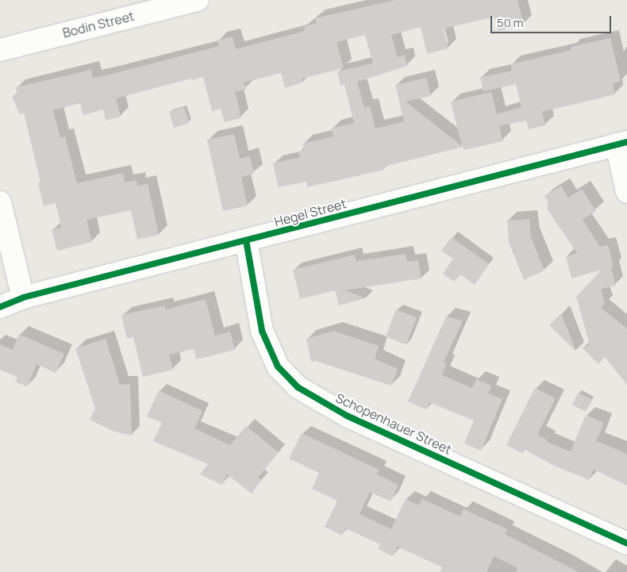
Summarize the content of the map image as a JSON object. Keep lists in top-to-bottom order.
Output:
{
  "streets": {
    "street": ["Bodin Street", "Hegel Street", "Schopenhauer Street"]
  },
  "crossings": [
    ["Hegel Street", "Schopenhauer Street"]
  ],
  "scale_bar": "50 m"
}
